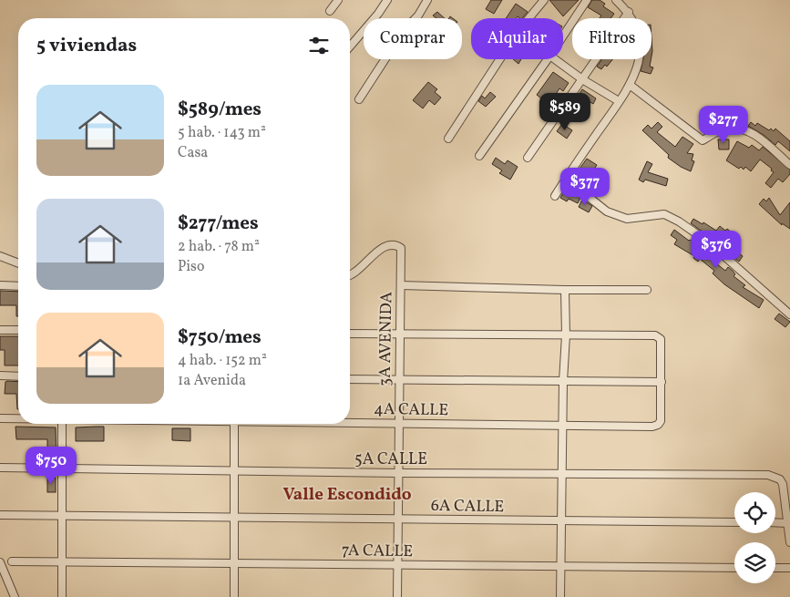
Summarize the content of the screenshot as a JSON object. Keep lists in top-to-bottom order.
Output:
{
  "streets": {
    "street": [
      "3A AVENIDA",
      "4A CALLE",
      "5A CALLE",
      "6A CALLE",
      "7A CALLE"
    ]
  },
  "crossings": [
    ["3A AVENIDA", "4A CALLE"],
    ["3A AVENIDA", "5A CALLE"],
    ["3A AVENIDA", "6A CALLE"],
    ["3A AVENIDA", "7A CALLE"]
  ],
  "districts": ["Valle Escondido"],
  "page": {
    "chip": ["Comprar", "Alquilar", "Filtros"],
    "heading": "5 viviendas",
    "list": [
      {
        "name": "$589/mes",
        "note": "5 hab. · 143 m² · Casa"
      },
      {
        "name": "$277/mes",
        "note": "2 hab. · 78 m² · Piso"
      },
      {
        "name": "$750/mes",
        "note": "4 hab. · 152 m² · 1a Avenida"
      }
    ],
    "price": [
      "$589",
      "$277",
      "$377",
      "$376",
      "$750"
    ]
  }
}
